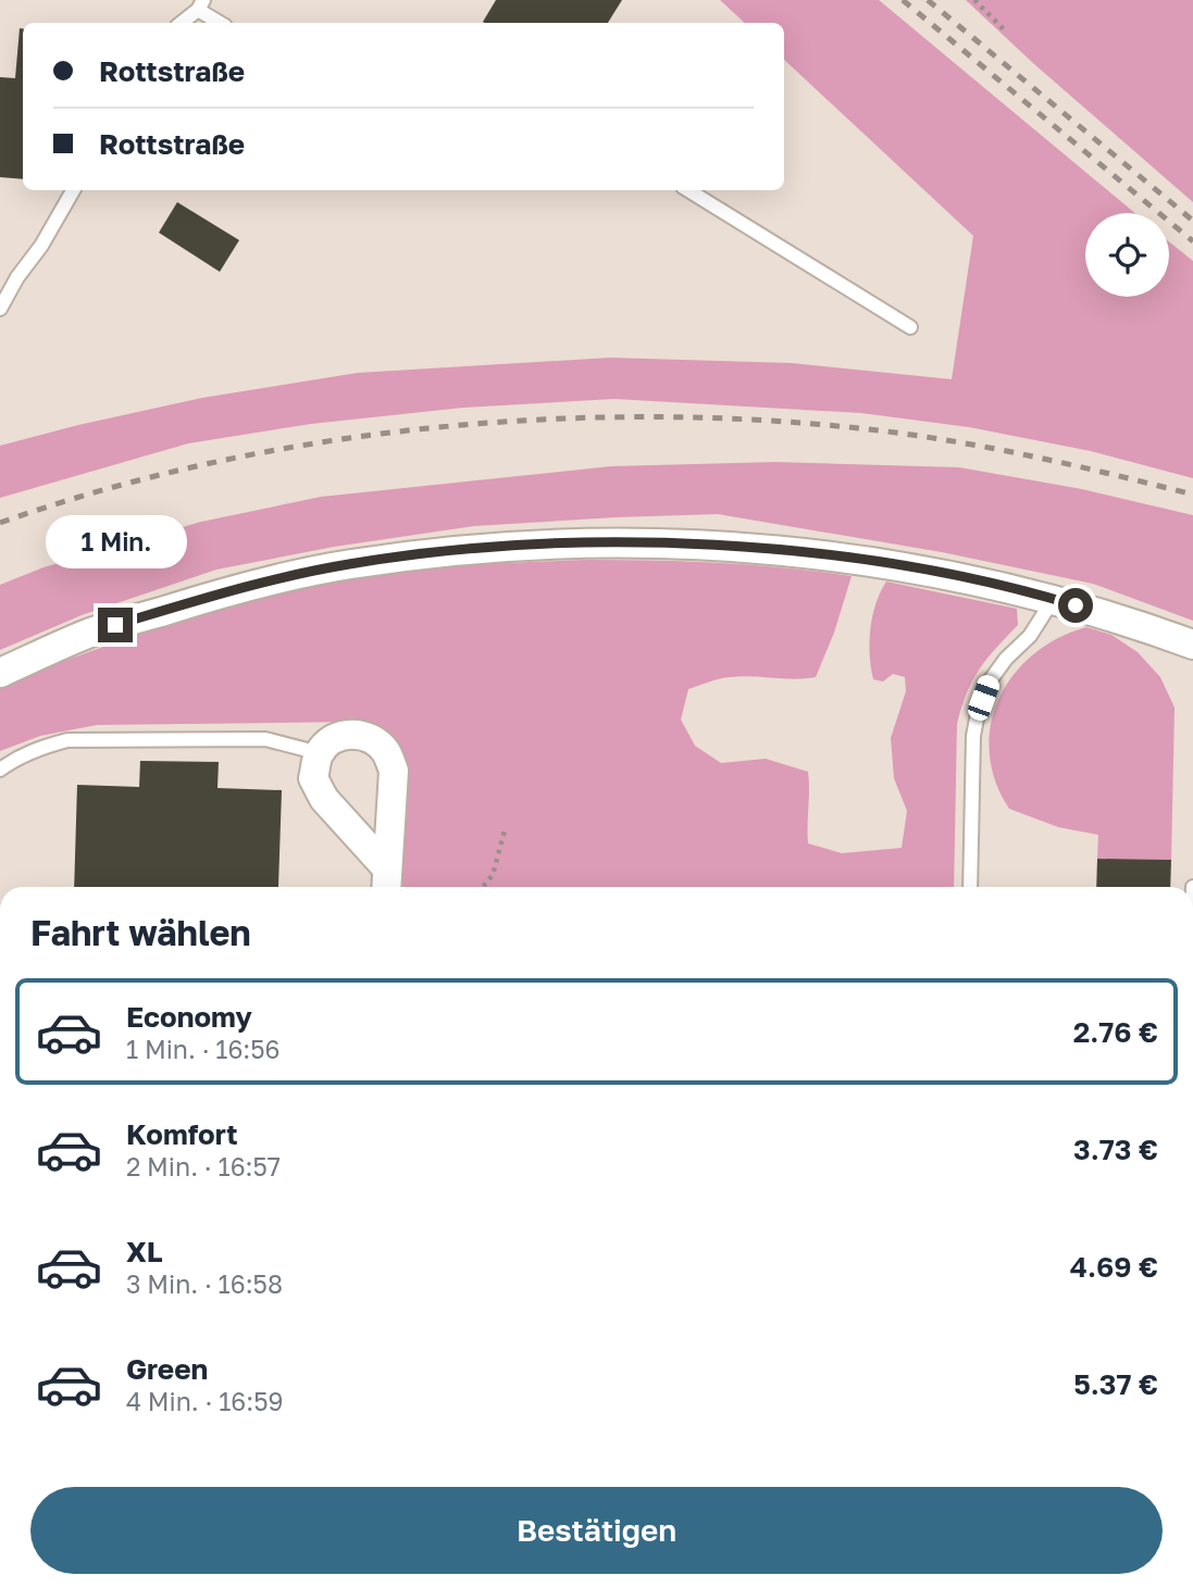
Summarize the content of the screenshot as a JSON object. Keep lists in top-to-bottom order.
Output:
{
  "page": {
    "banner": ["Rottstraße", "Rottstraße"],
    "bubble": "1 Min.",
    "heading": "Fahrt wählen",
    "list": [
      {
        "name": "Economy",
        "note": "1 Min. · 16:56",
        "value": "2.76 €"
      },
      {
        "name": "Komfort",
        "note": "2 Min. · 16:57",
        "value": "3.73 €"
      },
      {
        "name": "XL",
        "note": "3 Min. · 16:58",
        "value": "4.69 €"
      },
      {
        "name": "Green",
        "note": "4 Min. · 16:59",
        "value": "5.37 €"
      }
    ],
    "buttons": "Bestätigen"
  }
}
